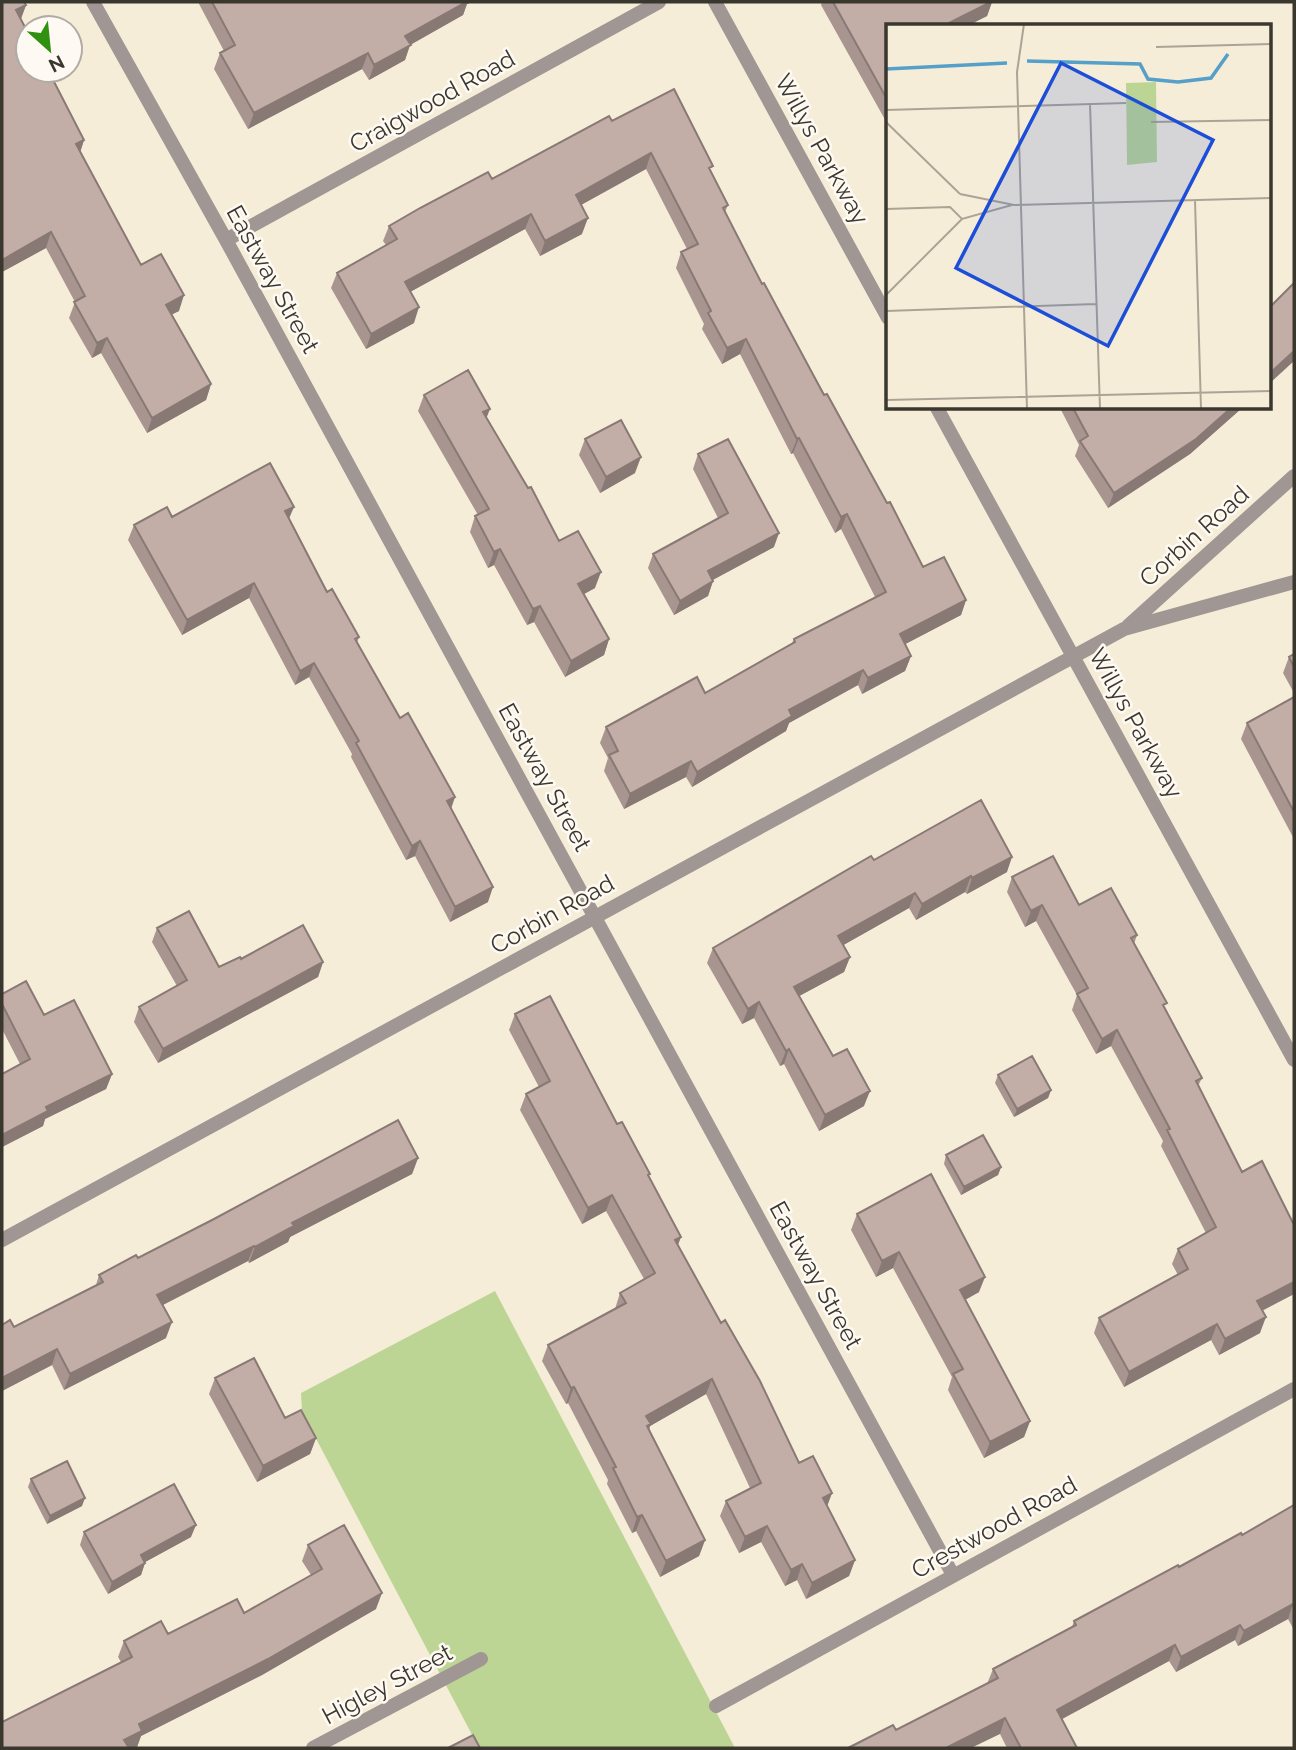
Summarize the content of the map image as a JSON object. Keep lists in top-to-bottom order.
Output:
{
  "streets": {
    "street": [
      "Craigwood Road",
      "Willys Parkway",
      "Eastway Street",
      "Corbin Road",
      "Crestwood Road",
      "Higley Street"
    ]
  },
  "crossings": [
    ["Craigwood Road", "Eastway Street"],
    ["Willys Parkway", "Corbin Road"],
    ["Eastway Street", "Corbin Road"],
    ["Eastway Street", "Crestwood Road"]
  ],
  "north": "bottom right"
}
